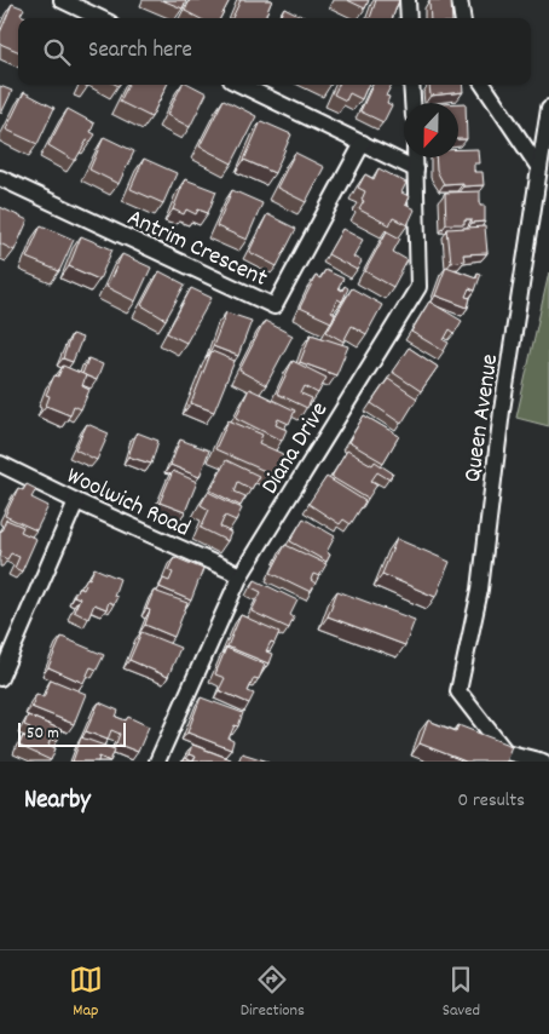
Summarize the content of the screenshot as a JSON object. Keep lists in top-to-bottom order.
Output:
{
  "streets": {
    "street": [
      "Antrim Crescent",
      "Queen Avenue",
      "Diana Drive",
      "Woolwich Road"
    ]
  },
  "crossings": [
    ["Diana Drive", "Woolwich Road"]
  ],
  "scale_bar": "50 m",
  "north": "bottom",
  "page": {
    "search": "Search here",
    "scale": "50 m",
    "heading": ["Nearby", "0 results"],
    "nav": ["Map", "Directions", "Saved"]
  }
}
